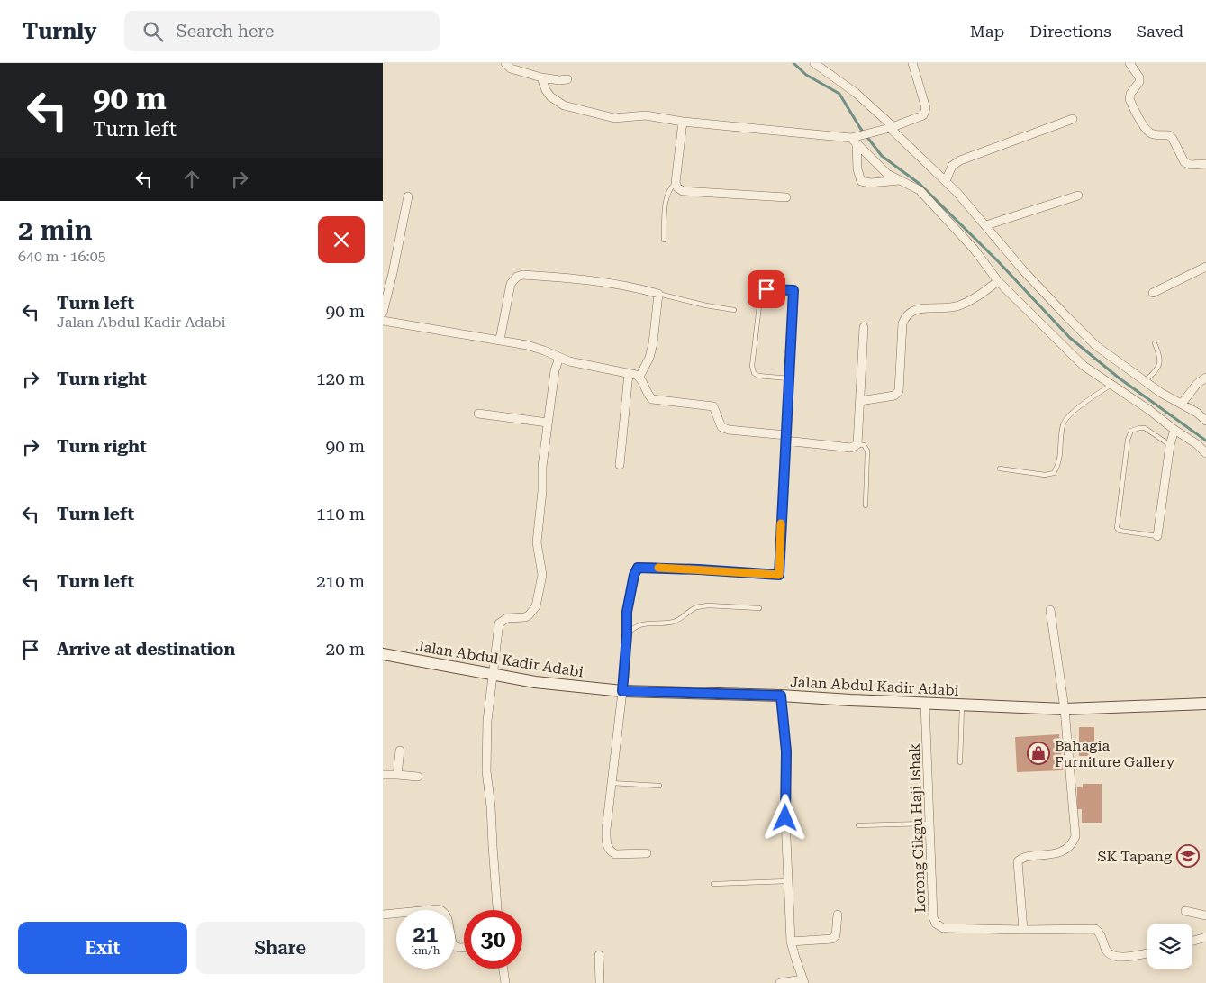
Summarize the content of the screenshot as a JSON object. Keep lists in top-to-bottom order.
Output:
{
  "streets": {
    "main road": ["Jalan Abdul Kadir Adabi"],
    "street": ["Lorong Cikgu Haji Ishak"]
  },
  "crossings": [
    ["Jalan Abdul Kadir Adabi", "Lorong Cikgu Haji Ishak"]
  ],
  "places": {
    "shop": ["Bahagia Furniture Gallery"],
    "school or university": ["SK Tapang"]
  },
  "page": {
    "header": "Turnly",
    "search": "Search here",
    "nav": ["Map", "Directions", "Saved"],
    "turn": ["90 m", "Turn left"],
    "heading": ["2 min", "640 m · 16:05"],
    "list": [
      {
        "name": "Turn left",
        "note": "Jalan Abdul Kadir Adabi",
        "value": "90 m"
      },
      {
        "name": "Turn right",
        "value": "120 m"
      },
      {
        "name": "Turn right",
        "value": "90 m"
      },
      {
        "name": "Turn left",
        "value": "110 m"
      },
      {
        "name": "Turn left",
        "value": "210 m"
      },
      {
        "name": "Arrive at destination",
        "value": "20 m"
      }
    ],
    "speed": "21 km/h",
    "limit": "30",
    "buttons": ["Exit", "Share"]
  }
}
